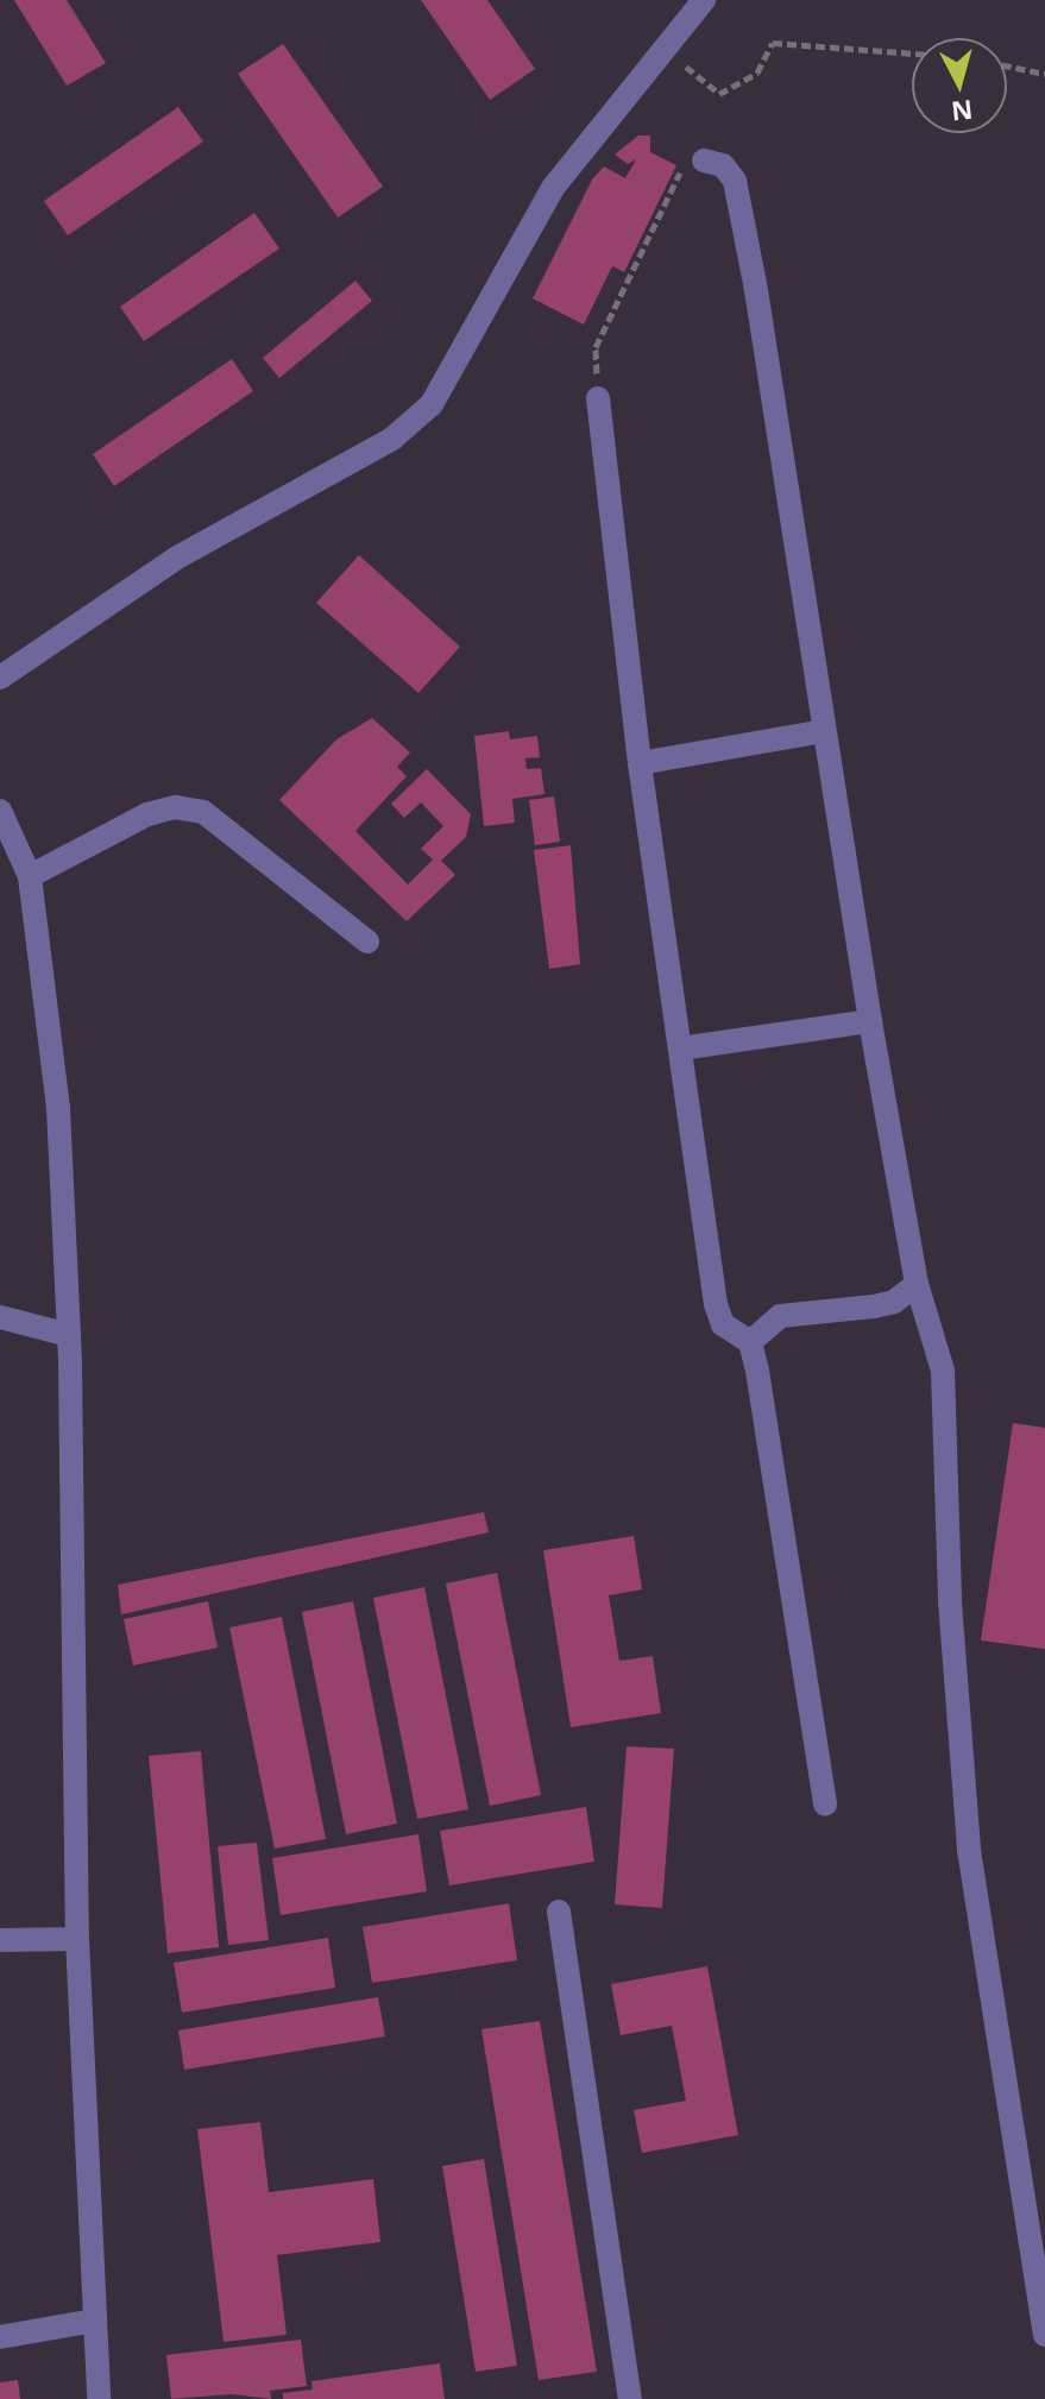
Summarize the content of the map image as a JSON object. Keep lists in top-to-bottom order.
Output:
{
  "north": "bottom"
}
